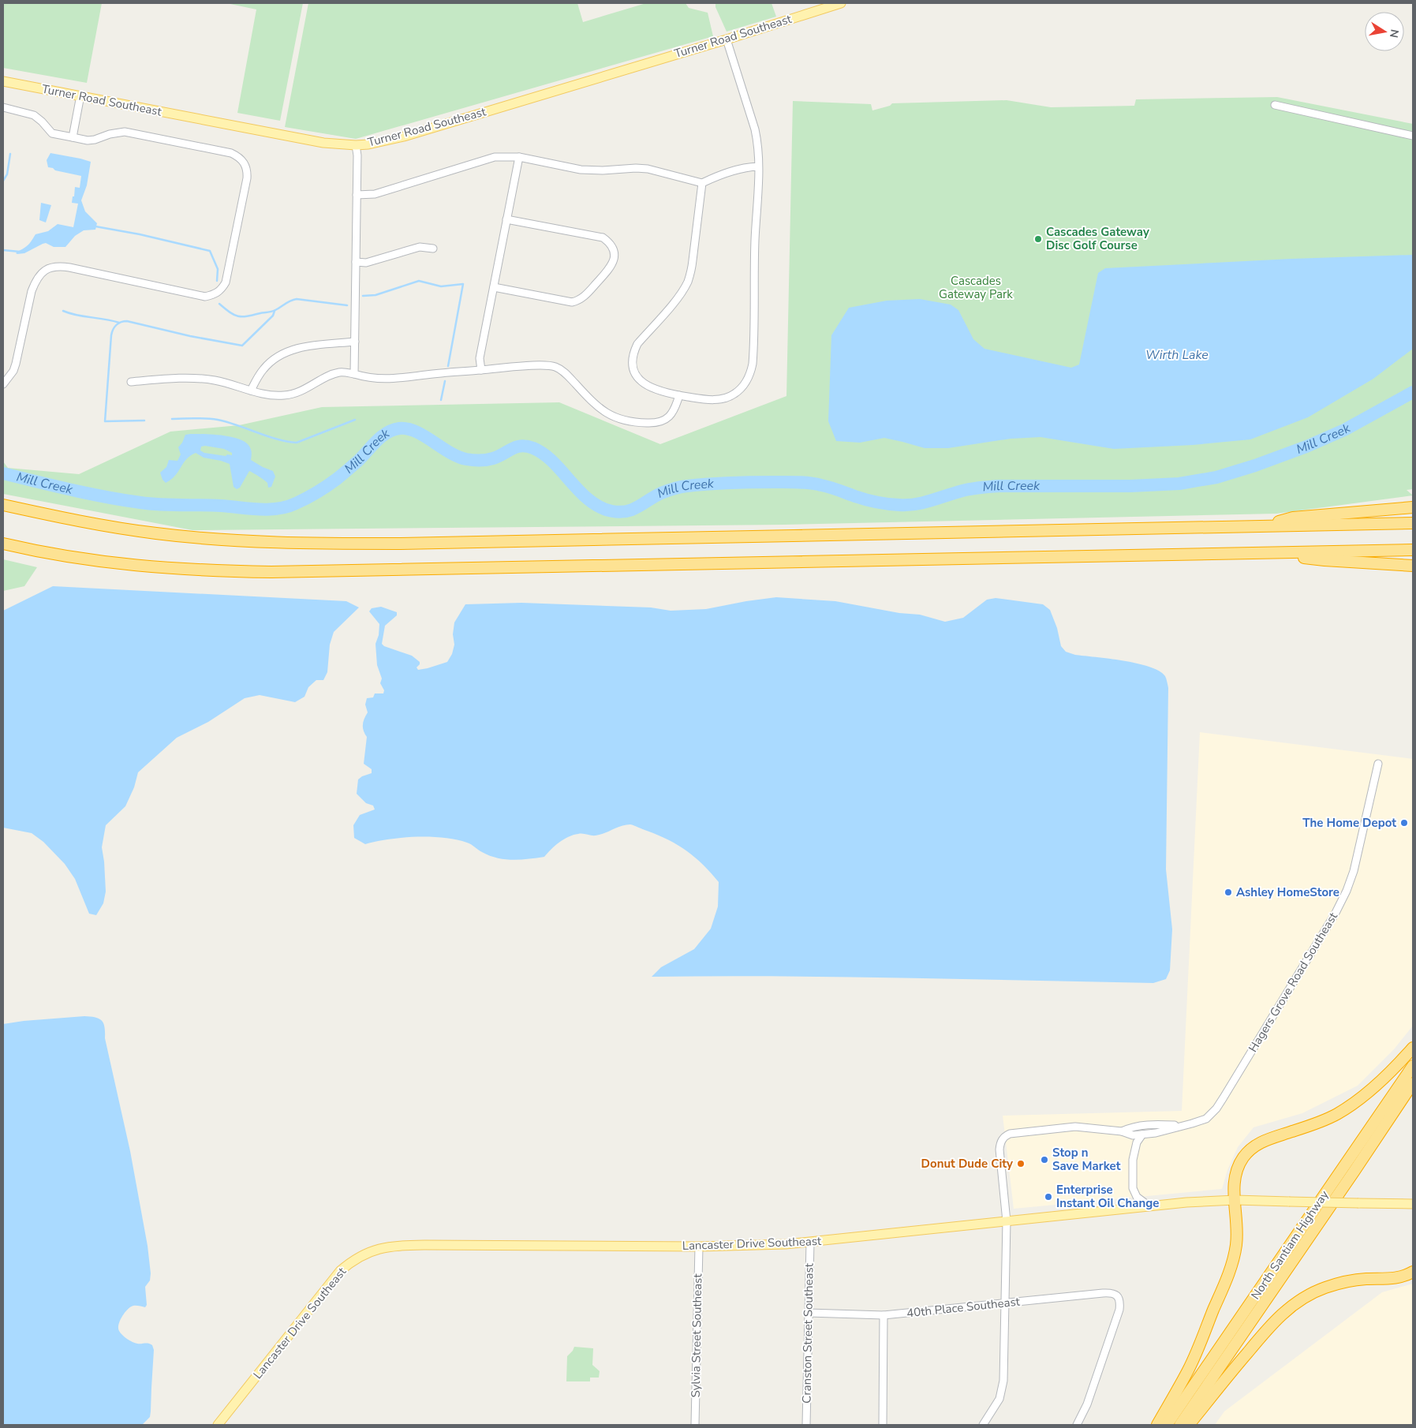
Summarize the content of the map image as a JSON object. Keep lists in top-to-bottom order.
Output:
{
  "streets": {
    "highway": ["North Santiam Highway"],
    "main road": ["Turner Road Southeast", "Lancaster Drive Southeast"],
    "street": [
      "Hagers Grove Road Southeast",
      "40th Place Southeast",
      "Cranston Street Southeast",
      "Sylvia Street Southeast"
    ]
  },
  "crossings": [
    ["Hagers Grove Road Southeast", "Lancaster Drive Southeast"],
    ["Lancaster Drive Southeast", "Cranston Street Southeast"],
    ["Lancaster Drive Southeast", "Sylvia Street Southeast"],
    ["40th Place Southeast", "Cranston Street Southeast"]
  ],
  "water": ["Wirth Lake", "Mill Creek"],
  "parks": ["Cascades Gateway Park"],
  "places": [
    "Cascades Gateway Disc Golf Course",
    "The Home Depot",
    "Ashley HomeStore",
    "Stop n Save Market",
    "Donut Dude City",
    "Enterprise Instant Oil Change"
  ],
  "north": "right"
}
